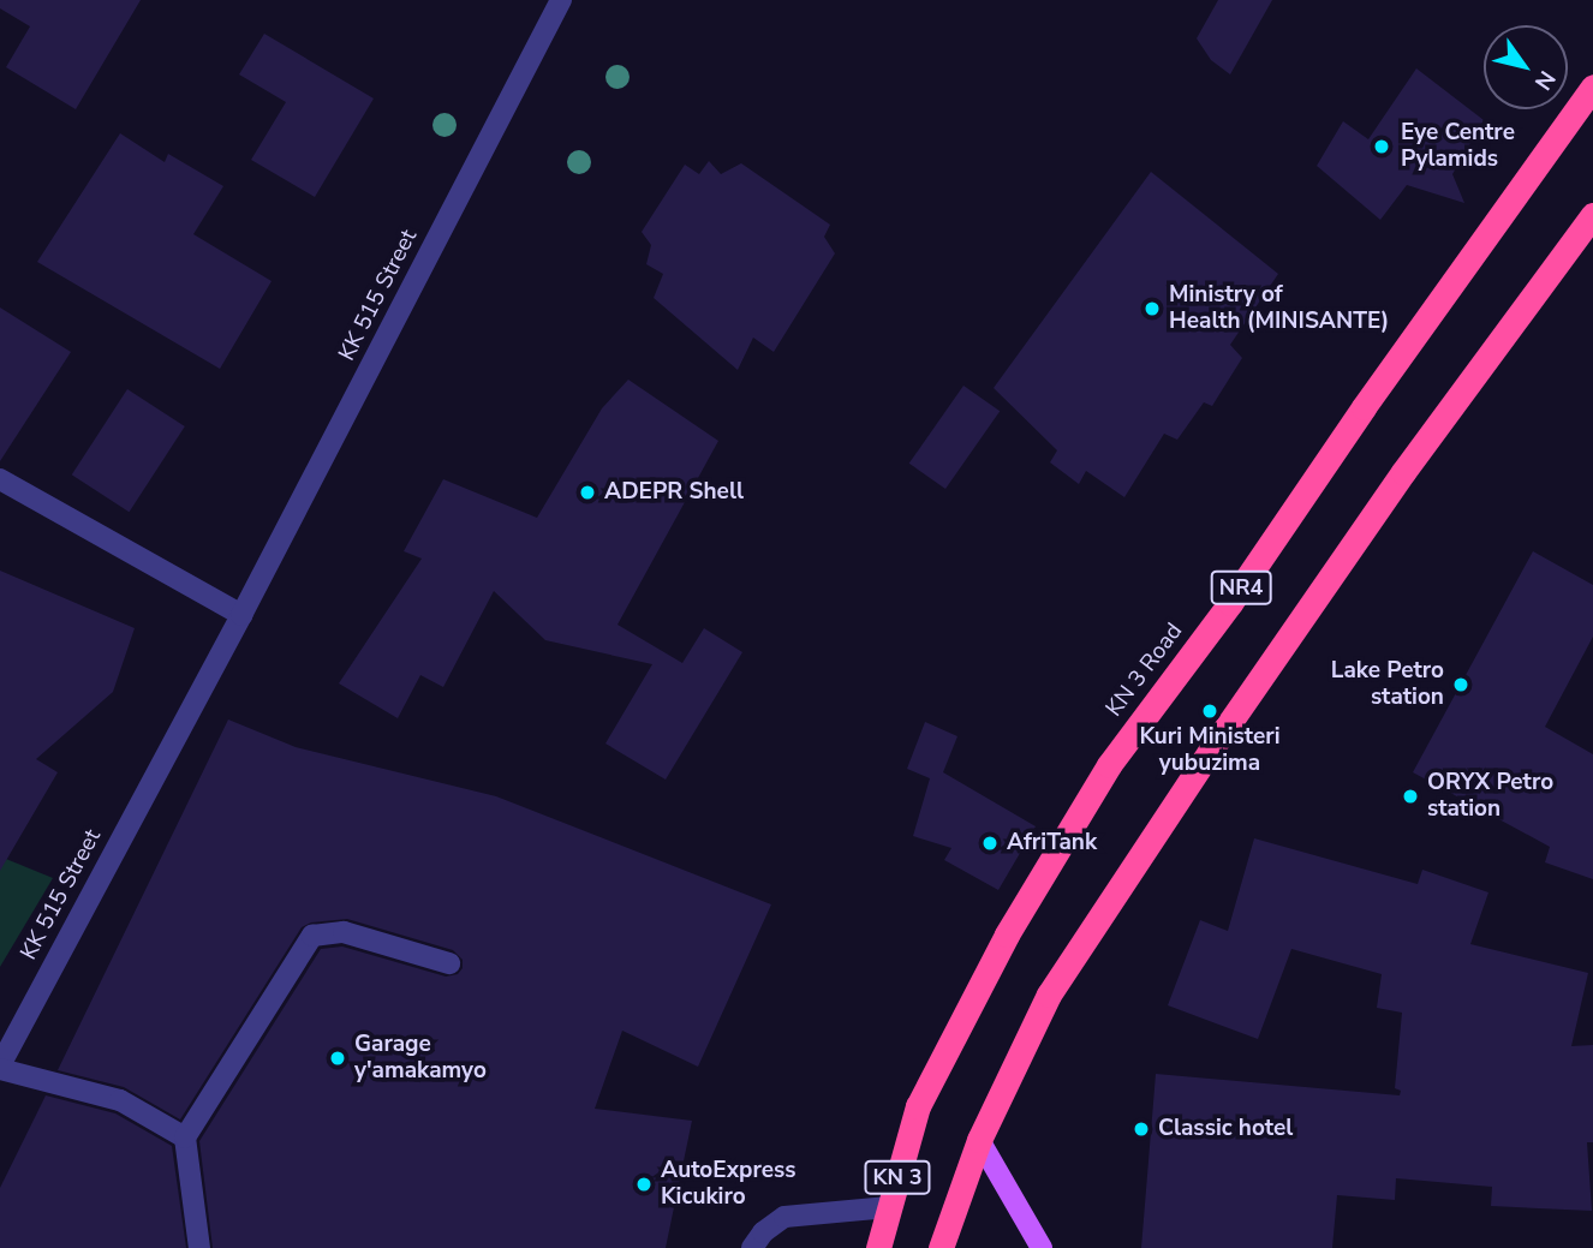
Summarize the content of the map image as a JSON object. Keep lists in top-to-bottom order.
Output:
{
  "streets": {
    "highway": ["NR4", "KN 3 Road", "KN 3"],
    "street": ["KK 515 Street"]
  },
  "places": [
    "Eye Centre Pylamids",
    "Ministry of Health (MINISANTE)",
    "ADEPR Shell",
    "Lake Petro station",
    "Kuri Ministeri yubuzima",
    "ORYX Petro station",
    "AfriTank",
    "Garage y'amakamyo",
    "Classic hotel",
    "AutoExpress Kicukiro"
  ],
  "north": "bottom right"
}
